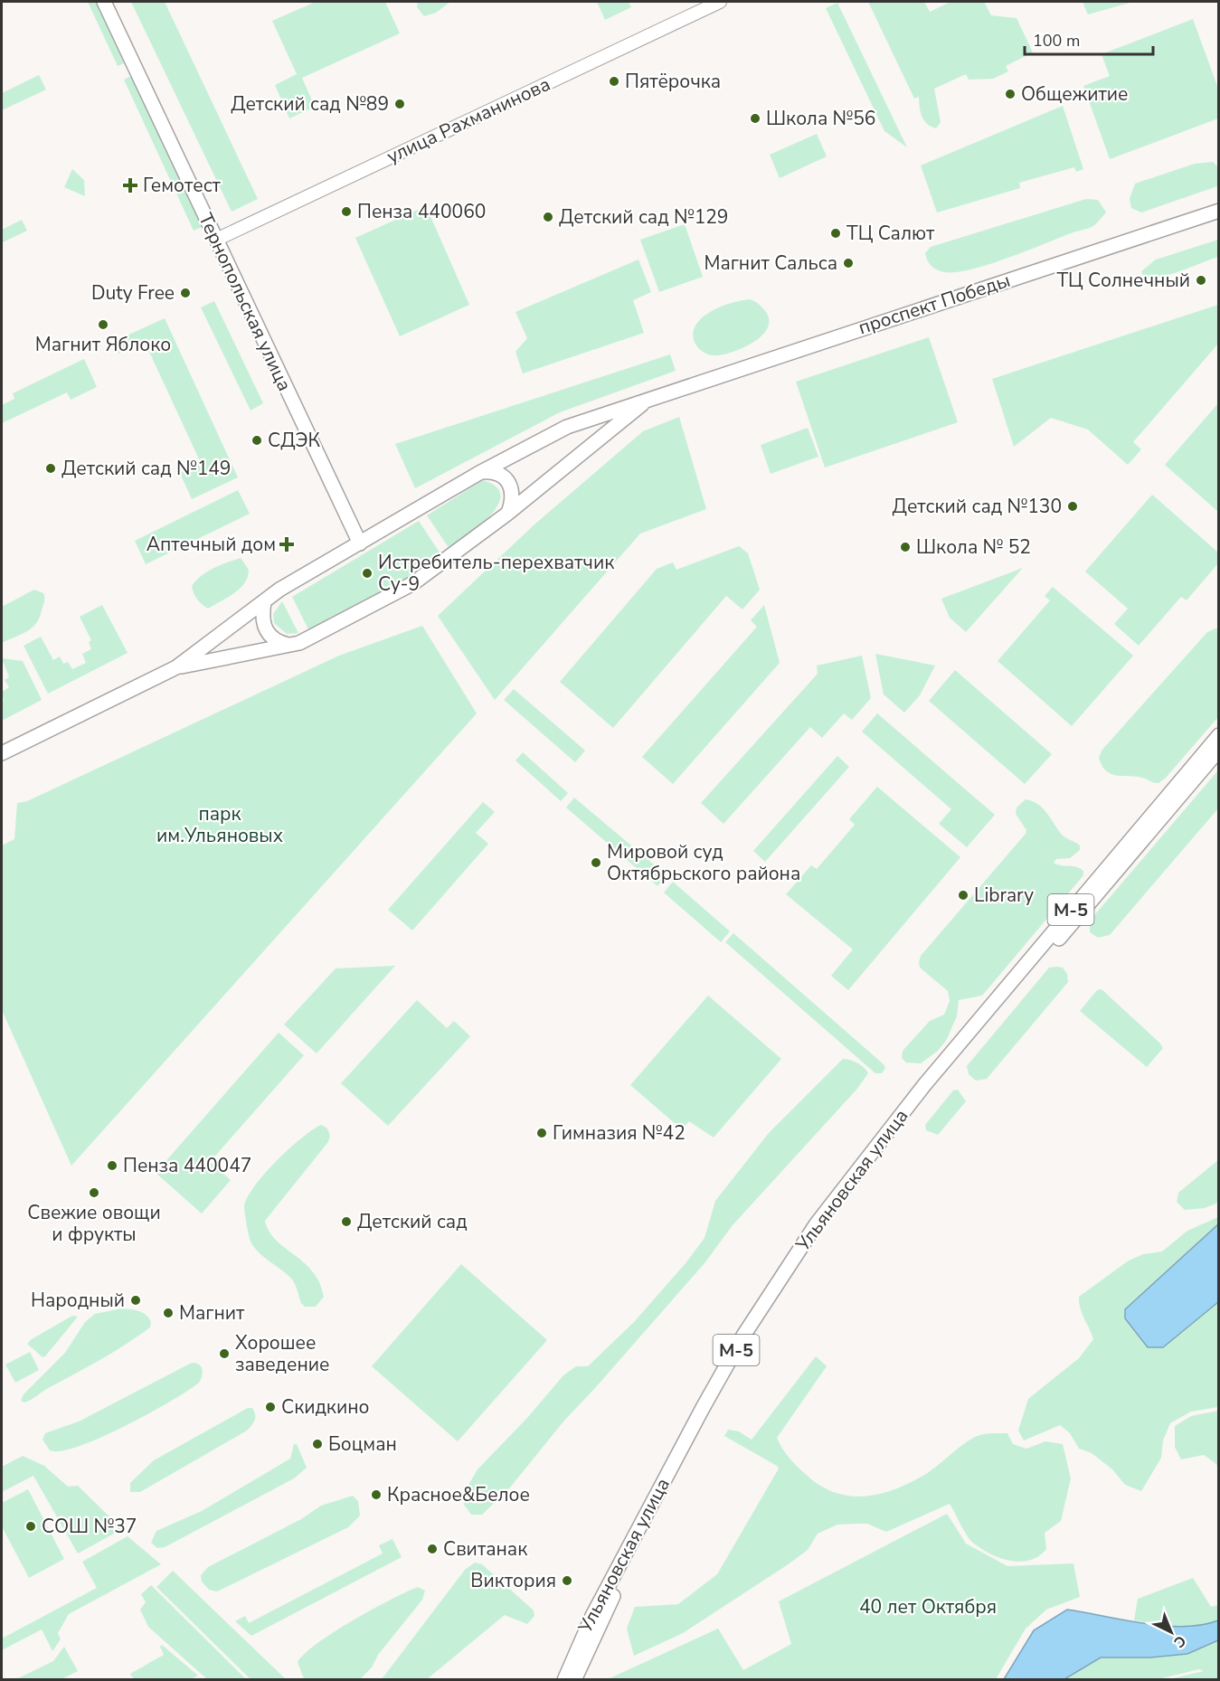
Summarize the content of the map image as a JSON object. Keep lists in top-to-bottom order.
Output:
{
  "streets": {
    "main road": [
      "улица Рахманинова",
      "Тернопольская улица",
      "проспект Победы",
      "М-5",
      "Ульяновская улица"
    ]
  },
  "crossings": [
    ["улица Рахманинова", "Тернопольская улица"],
    ["Тернопольская улица", "проспект Победы"]
  ],
  "parks": ["парк им.Ульяновых", "40 лет Октября"],
  "places": {
    "other": [
      "Пятёрочка",
      "Общежитие",
      "Детский сад №89",
      "Школа №56",
      "Пенза 440060",
      "Детский сад №129",
      "ТЦ Салют",
      "Магнит Сальса",
      "ТЦ Солнечный",
      "Duty Free",
      "Магнит Яблоко",
      "СДЭК",
      "Детский сад №149",
      "Детский сад №130",
      "Школа № 52",
      "Истребитель-перехватчик Су-9",
      "Мировой суд Октябрьского района",
      "Library",
      "Гимназия №42",
      "Пенза 440047",
      "Свежие овощи и фрукты",
      "Детский сад",
      "Народный",
      "Магнит",
      "Хорошее заведение",
      "Скидкино",
      "Боцман",
      "Красное&Белое",
      "СОШ №37",
      "Свитанак",
      "Виктория"
    ],
    "health": ["Гемотест", "Аптечный дом"]
  },
  "scale_bar": "100 m",
  "north": "bottom right"
}
